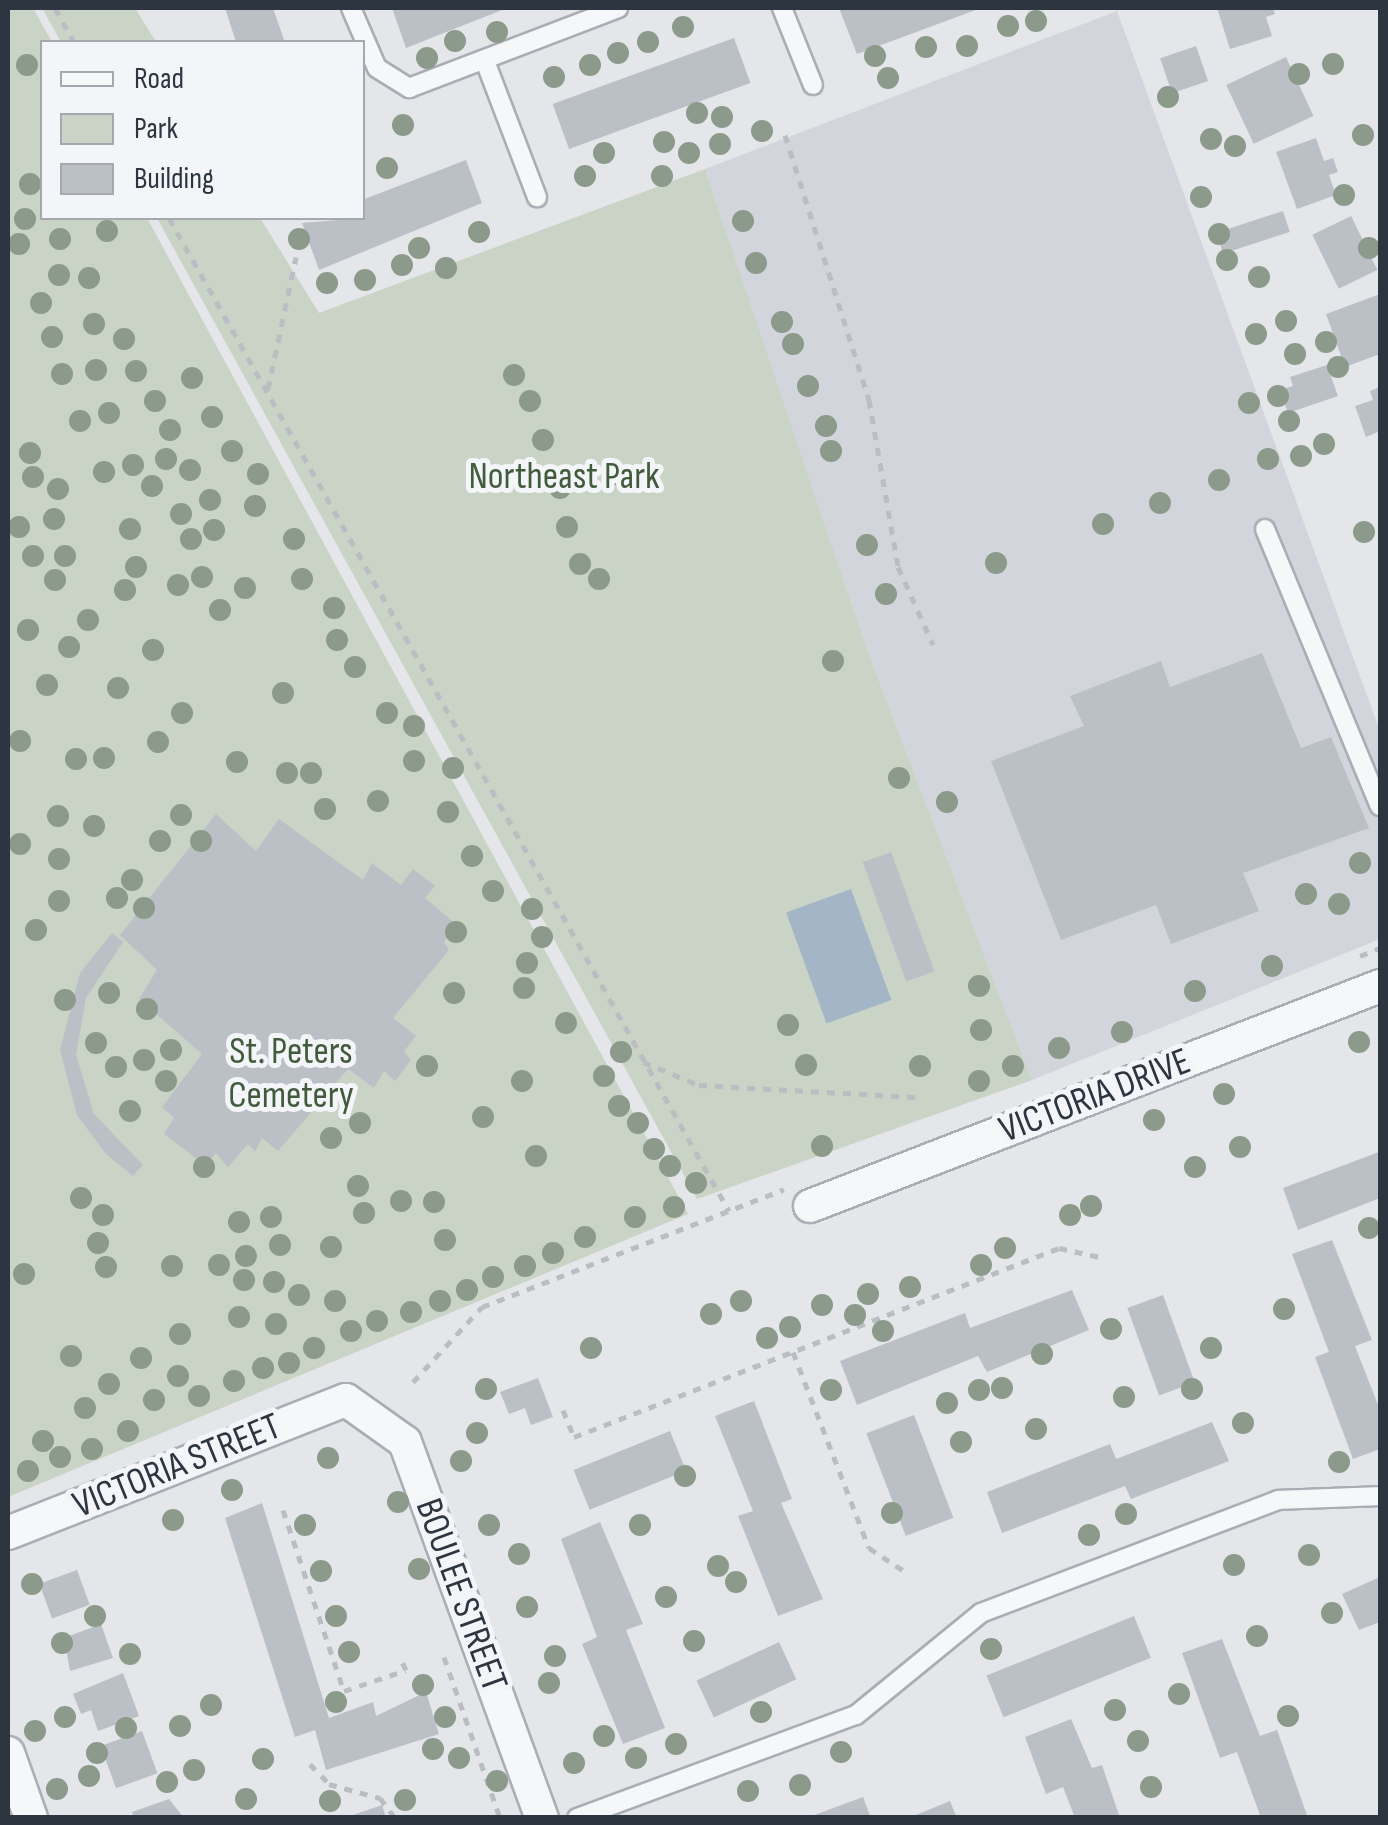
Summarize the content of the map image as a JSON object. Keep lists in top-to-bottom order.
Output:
{
  "streets": {
    "street": ["VICTORIA DRIVE", "VICTORIA STREET", "BOULEE STREET"]
  },
  "crossings": [
    ["VICTORIA STREET", "BOULEE STREET"]
  ],
  "parks": ["Northeast Park", "St. Peters Cemetery"],
  "legend": ["Road", "Park", "Building"]
}
